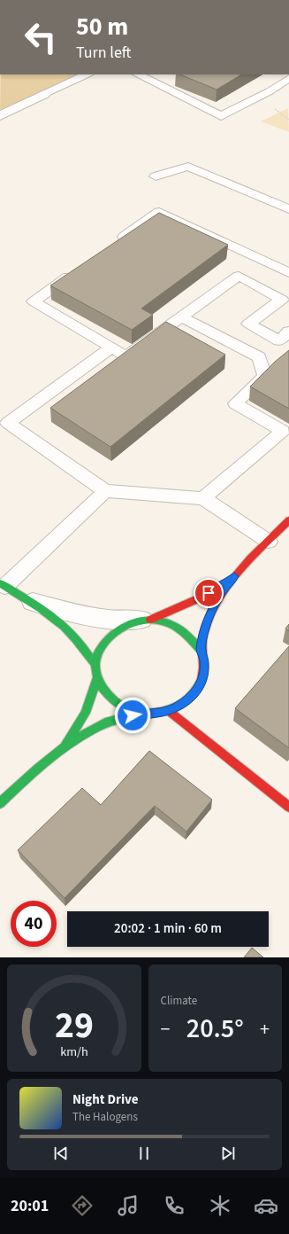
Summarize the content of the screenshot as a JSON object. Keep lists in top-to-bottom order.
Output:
{
  "page": {
    "turn": ["50 m", "Turn left"],
    "limit": "40",
    "trip": "20:02 · 1 min · 60 m",
    "tile": "Climate",
    "heat": ["−", "20.5°", "+"],
    "song": ["Night Drive", "The Halogens"],
    "tabs": "20:01",
    "gauge": ["29", "km/h"]
  }
}
